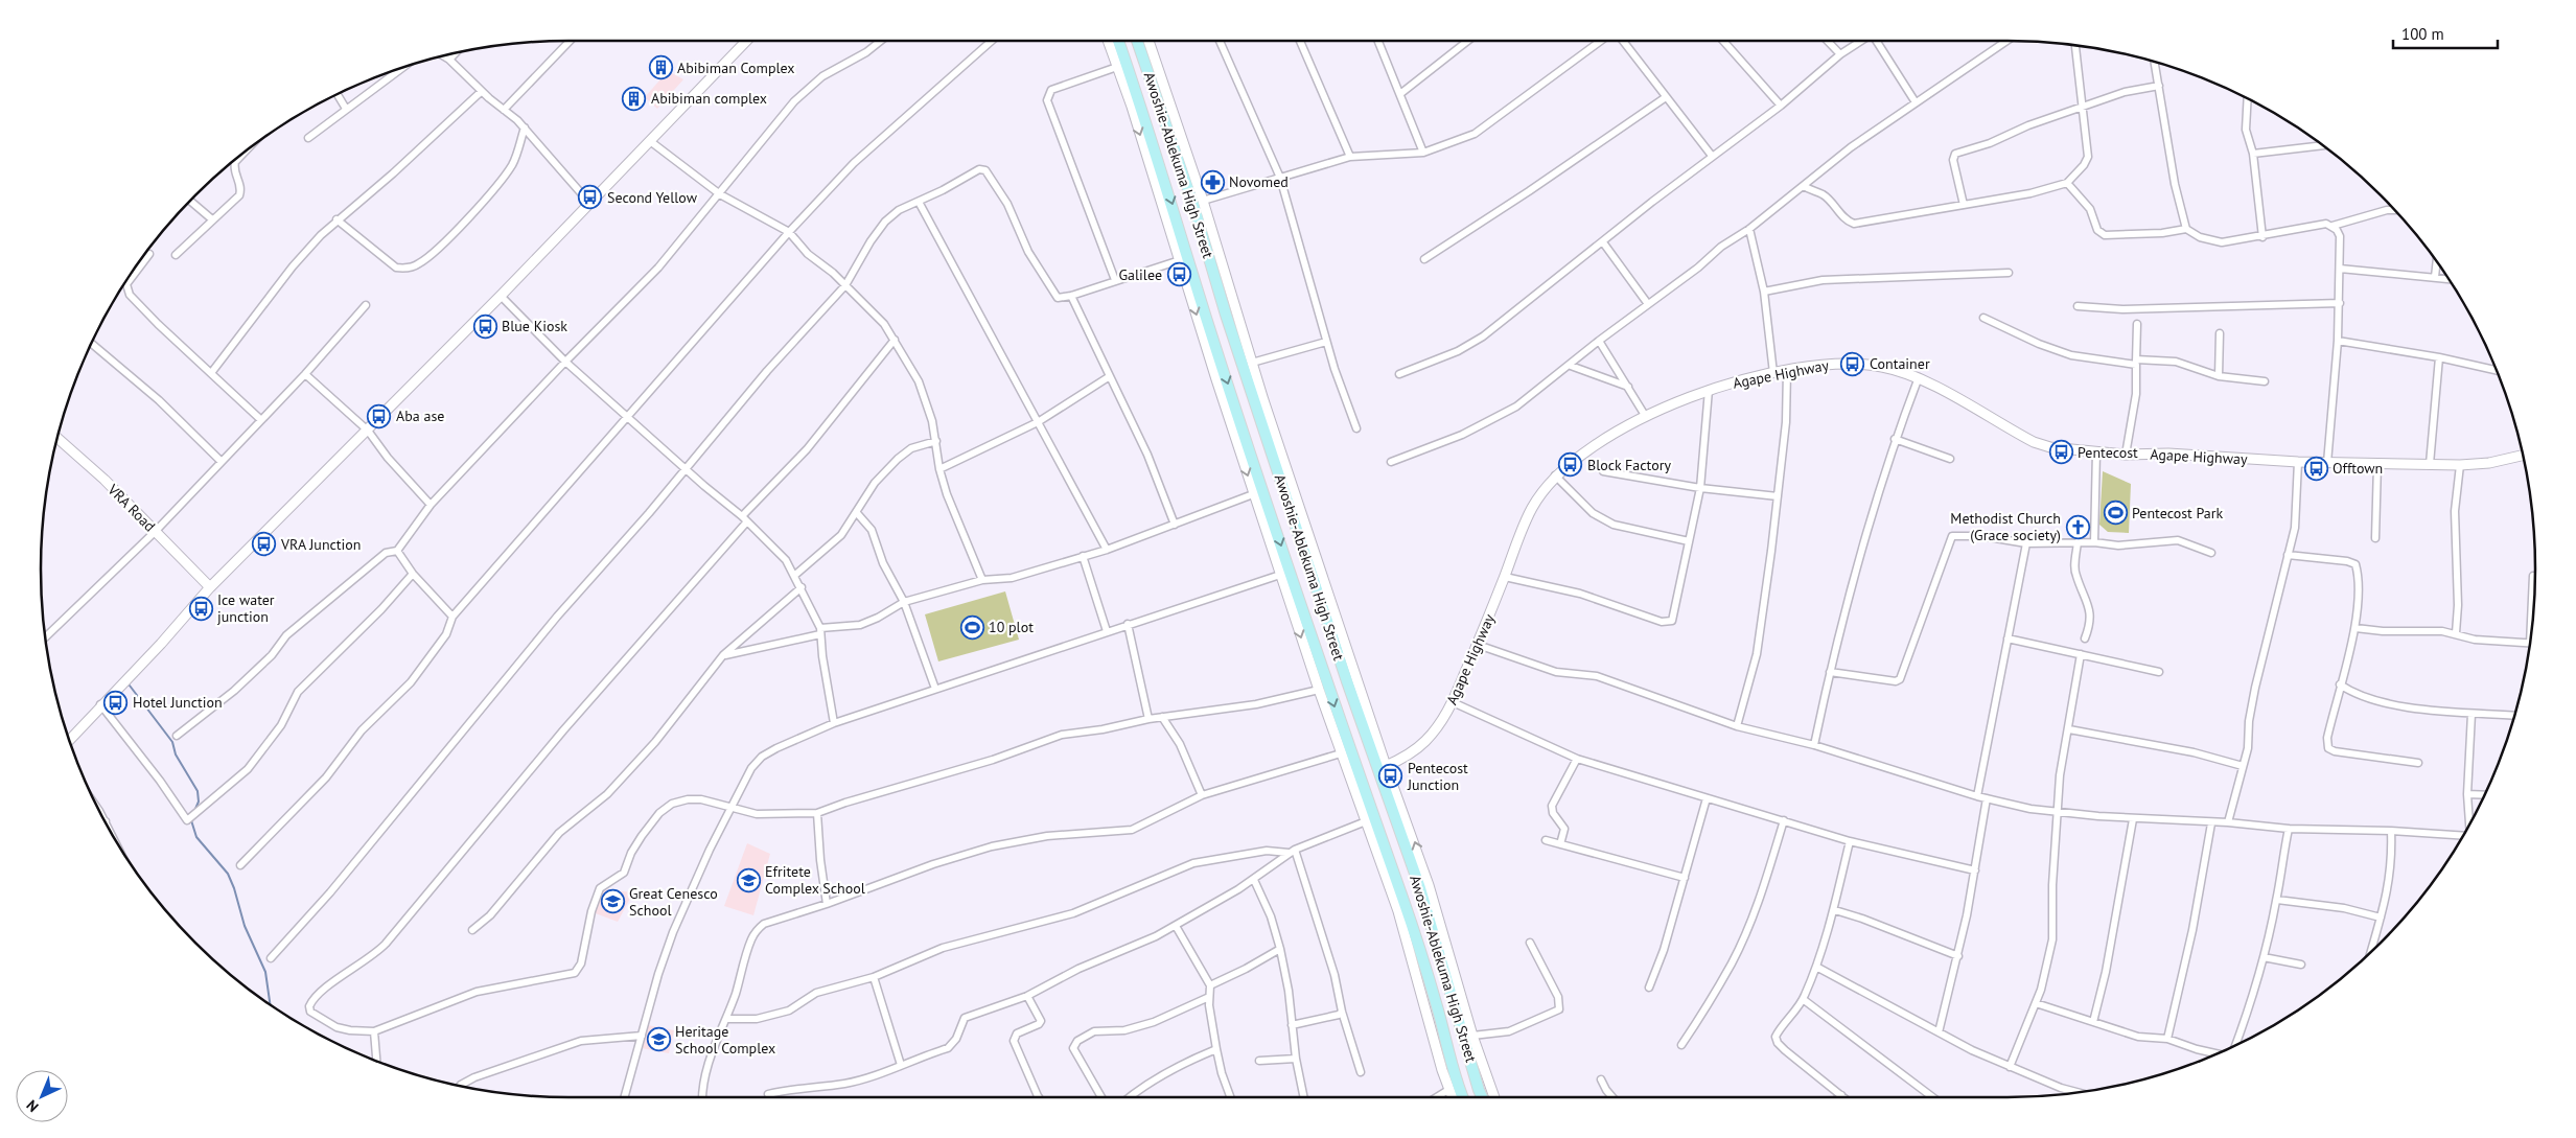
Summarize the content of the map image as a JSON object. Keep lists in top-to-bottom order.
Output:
{
  "streets": {
    "main road": ["Awoshie-Ablekuma High Street"],
    "street": ["Agape Highway", "VRA Road"]
  },
  "crossings": [
    ["Awoshie-Ablekuma High Street", "Agape Highway"]
  ],
  "places": {
    "building": ["Abibiman Complex", "Abibiman complex"],
    "pharmacy": ["Novomed"],
    "bus stop": [
      "Second Yellow",
      "Galilee",
      "Blue Kiosk",
      "Container",
      "Aba ase",
      "Pentecost",
      "Block Factory",
      "Offtown",
      "VRA Junction",
      "Ice water junction",
      "Hotel Junction",
      "Pentecost Junction"
    ],
    "sports": ["Pentecost Park", "10 plot"],
    "church": ["Methodist Church (Grace society)"],
    "school or university": ["Efritete Complex School", "Great Cenesco School", "Heritage School Complex"]
  },
  "scale_bar": "100 m",
  "north": "bottom left"
}
